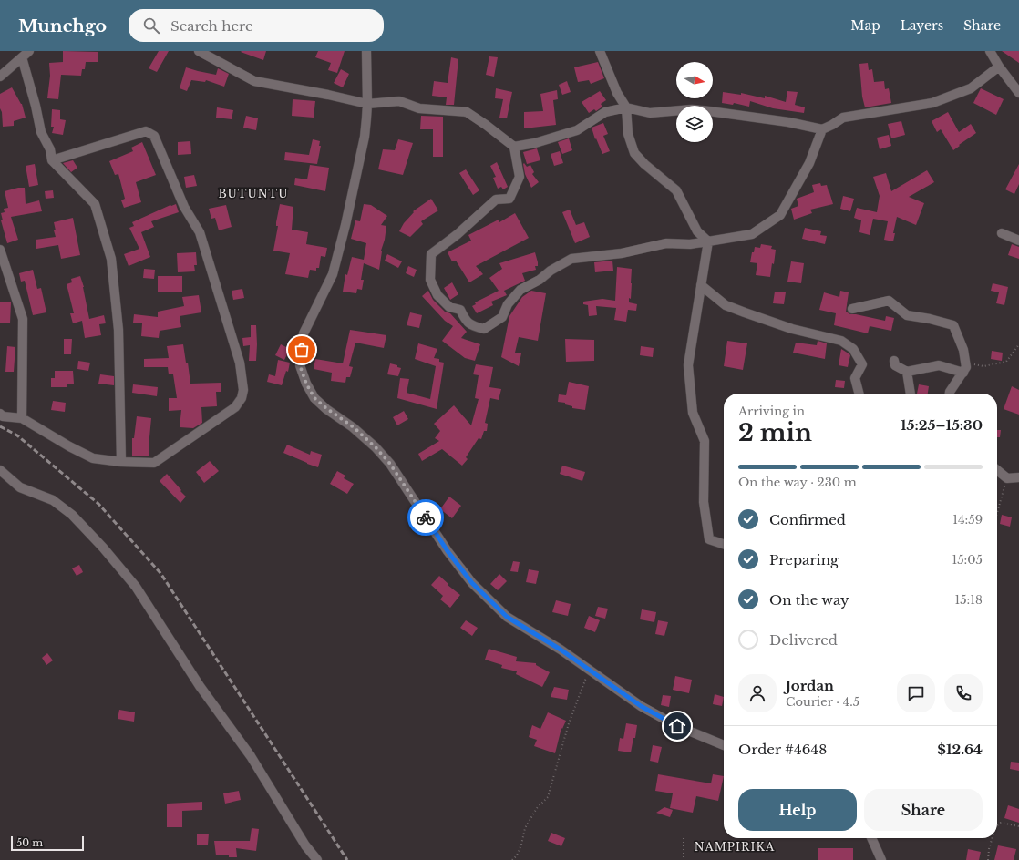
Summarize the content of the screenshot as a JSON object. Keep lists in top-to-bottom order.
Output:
{
  "districts": ["BUTUNTU", "NAMPIRIKA"],
  "scale_bar": "50 m",
  "north": "right",
  "page": {
    "header": "Munchgo",
    "search": "Search here",
    "nav": ["Map", "Layers", "Share"],
    "heading": ["2 min", "Arriving in", "15:25–15:30"],
    "panel": [
      "Jordan",
      "Courier · 4.5",
      "Order #4648",
      "$12.64"
    ],
    "bar": "On the way · 230 m",
    "list": [
      ["Confirmed", "14:59"],
      ["Preparing", "15:05"],
      ["On the way", "15:18"],
      "Delivered"
    ],
    "buttons": ["Help", "Share"],
    "scale": "50 m"
  }
}
